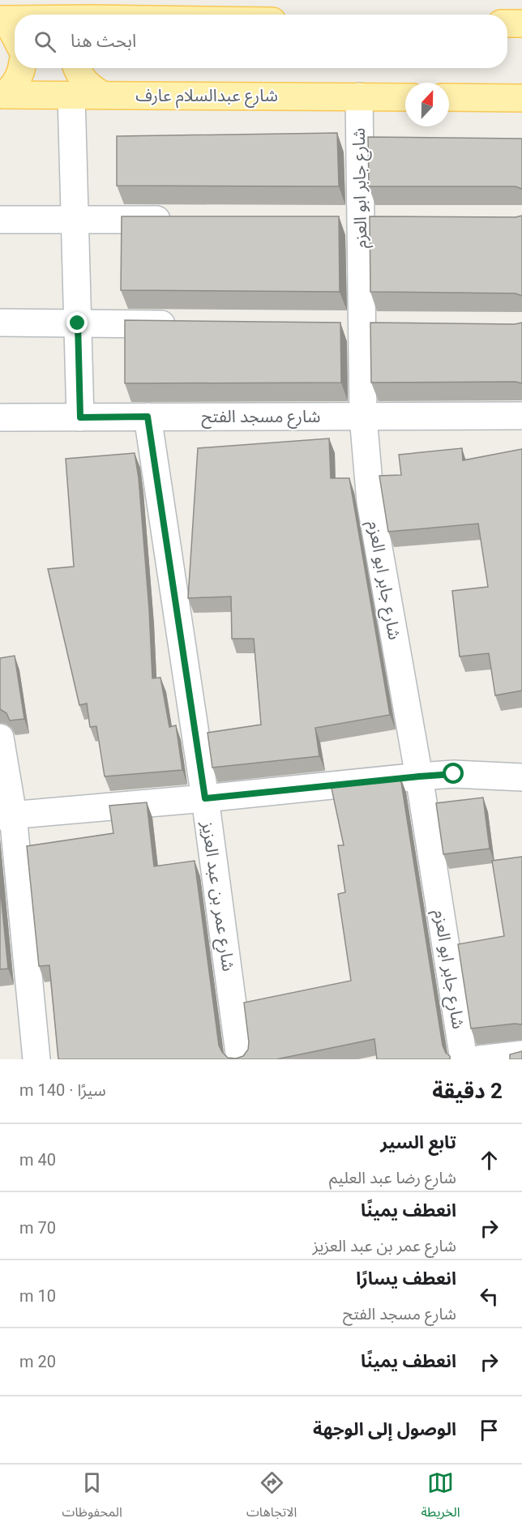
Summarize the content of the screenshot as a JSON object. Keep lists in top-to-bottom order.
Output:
{
  "streets": {
    "main road": ["شارع عبدالسلام عارف"],
    "street": ["شارع جابر ابو العزم", "شارع مسجد الفتح", "شارع عمر بن عبد العزيز"]
  },
  "crossings": [
    ["شارع عبدالسلام عارف", "شارع جابر ابو العزم"],
    ["شارع جابر ابو العزم", "شارع مسجد الفتح"],
    ["شارع مسجد الفتح", "شارع عمر بن عبد العزيز"]
  ],
  "north": "top",
  "page": {
    "search": "ابحث هنا",
    "heading": ["2 دقيقة", "سيرًا · 140 m"],
    "list": [
      ["تابع السير", "شارع رضا عبد العليم", "40 m"],
      ["انعطف يمينًا", "شارع عمر بن عبد العزيز", "70 m"],
      ["انعطف يسارًا", "شارع مسجد الفتح", "10 m"],
      ["انعطف يمينًا", "20 m"],
      "الوصول إلى الوجهة"
    ],
    "nav": ["الخريطة", "الاتجاهات", "المحفوظات"]
  }
}
